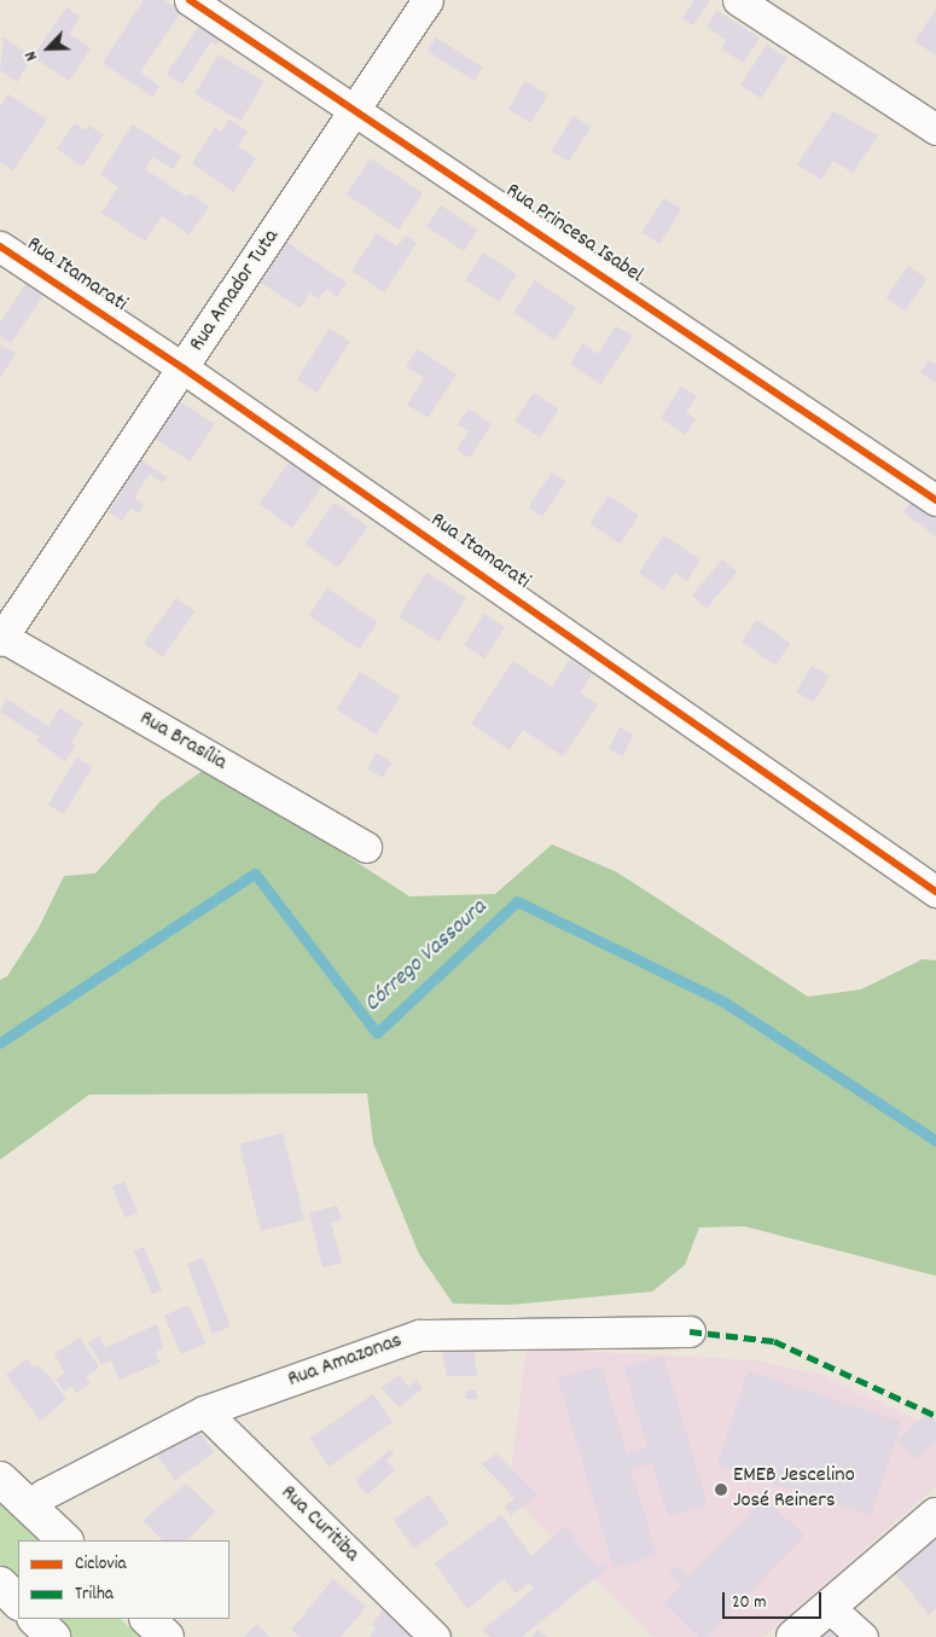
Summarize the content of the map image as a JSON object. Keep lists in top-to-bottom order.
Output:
{
  "streets": {
    "street": [
      "Rua Princesa Isabel",
      "Rua Itamarati",
      "Rua Amador Tuta",
      "Rua Brasília",
      "Rua Amazonas",
      "Rua Curitiba"
    ]
  },
  "crossings": [
    ["Rua Princesa Isabel", "Rua Amador Tuta"],
    ["Rua Itamarati", "Rua Amador Tuta"],
    ["Rua Amador Tuta", "Rua Brasília"],
    ["Rua Amazonas", "Rua Curitiba"]
  ],
  "water": ["Córrego Vassoura"],
  "places": ["EMEB Jescelino José Reiners"],
  "legend": ["Ciclovia", "Trilha"],
  "scale_bar": "20 m",
  "north": "bottom left"
}
